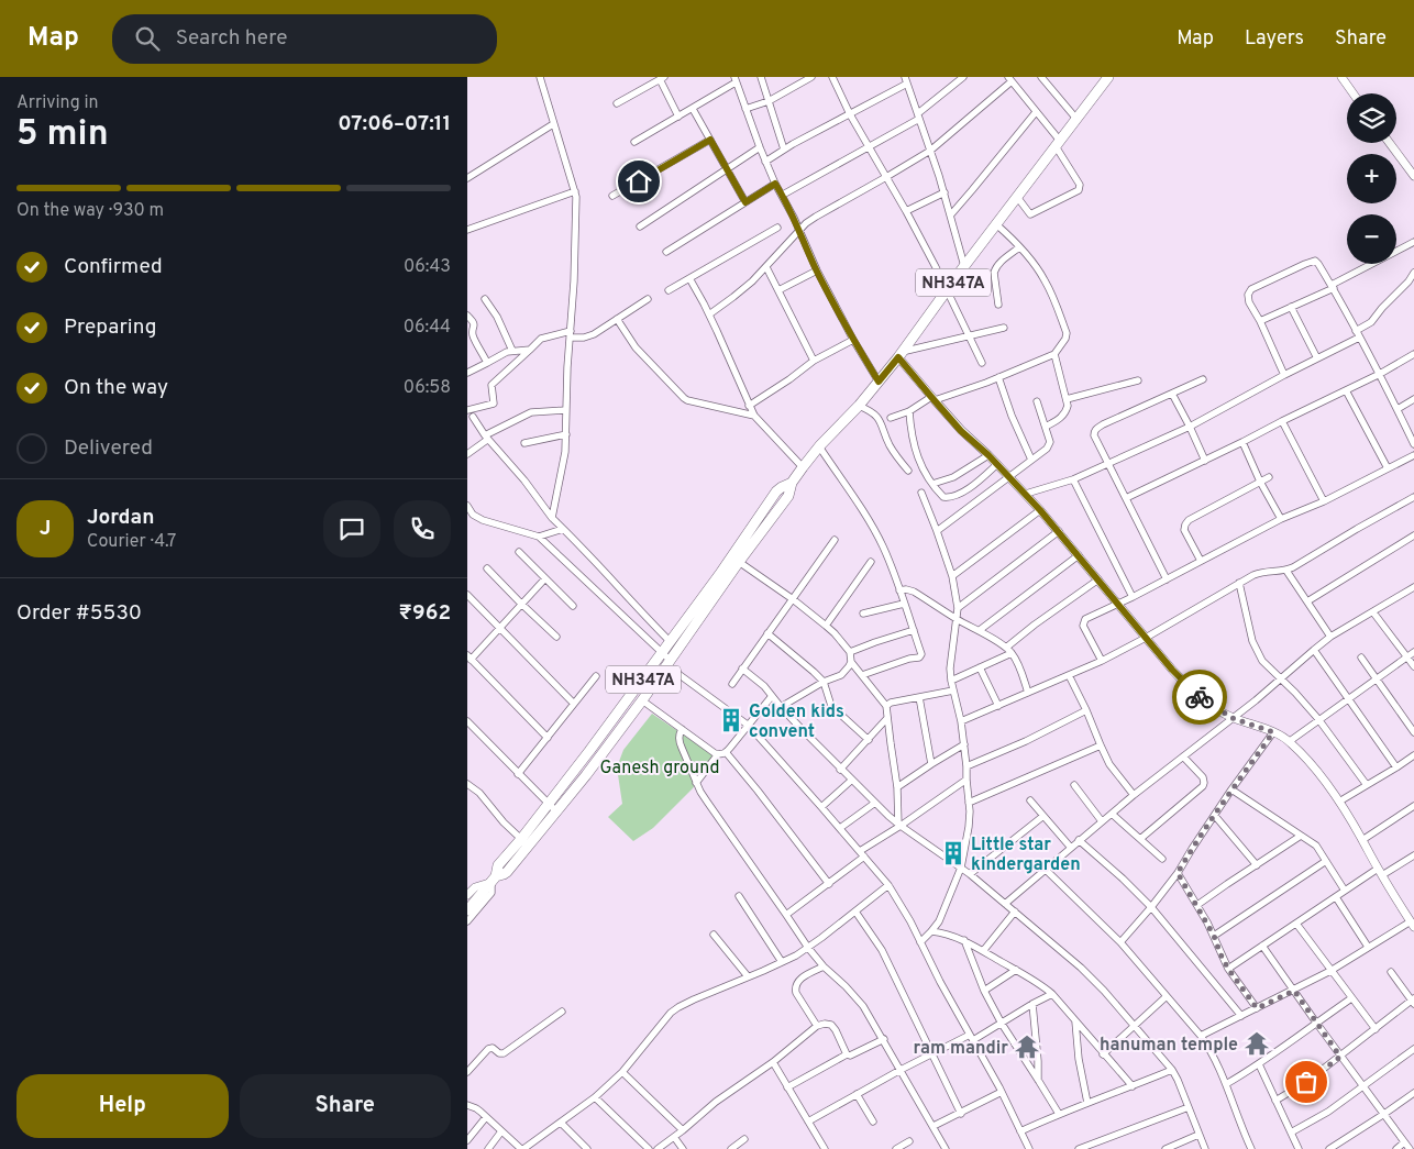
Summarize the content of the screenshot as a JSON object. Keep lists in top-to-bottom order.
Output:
{
  "streets": {
    "highway": ["NH347A"]
  },
  "parks": ["Ganesh ground"],
  "places": {
    "building": ["Golden kids convent", "Little star kindergarden"],
    "temple": ["hanuman temple", "ram mandir"]
  },
  "page": {
    "header": "Map",
    "search": "Search here",
    "nav": ["Map", "Layers", "Share"],
    "heading": ["5 min", "Arriving in", "07:06–07:11"],
    "panel": [
      "Jordan",
      "Courier · 4.7",
      "Order #5530",
      "₹962"
    ],
    "map_buttons": ["+", "−"],
    "bar": "On the way · 930 m",
    "list": [
      ["Confirmed", "06:43"],
      ["Preparing", "06:44"],
      ["On the way", "06:58"],
      "Delivered"
    ],
    "round": "J",
    "buttons": ["Help", "Share"]
  }
}
